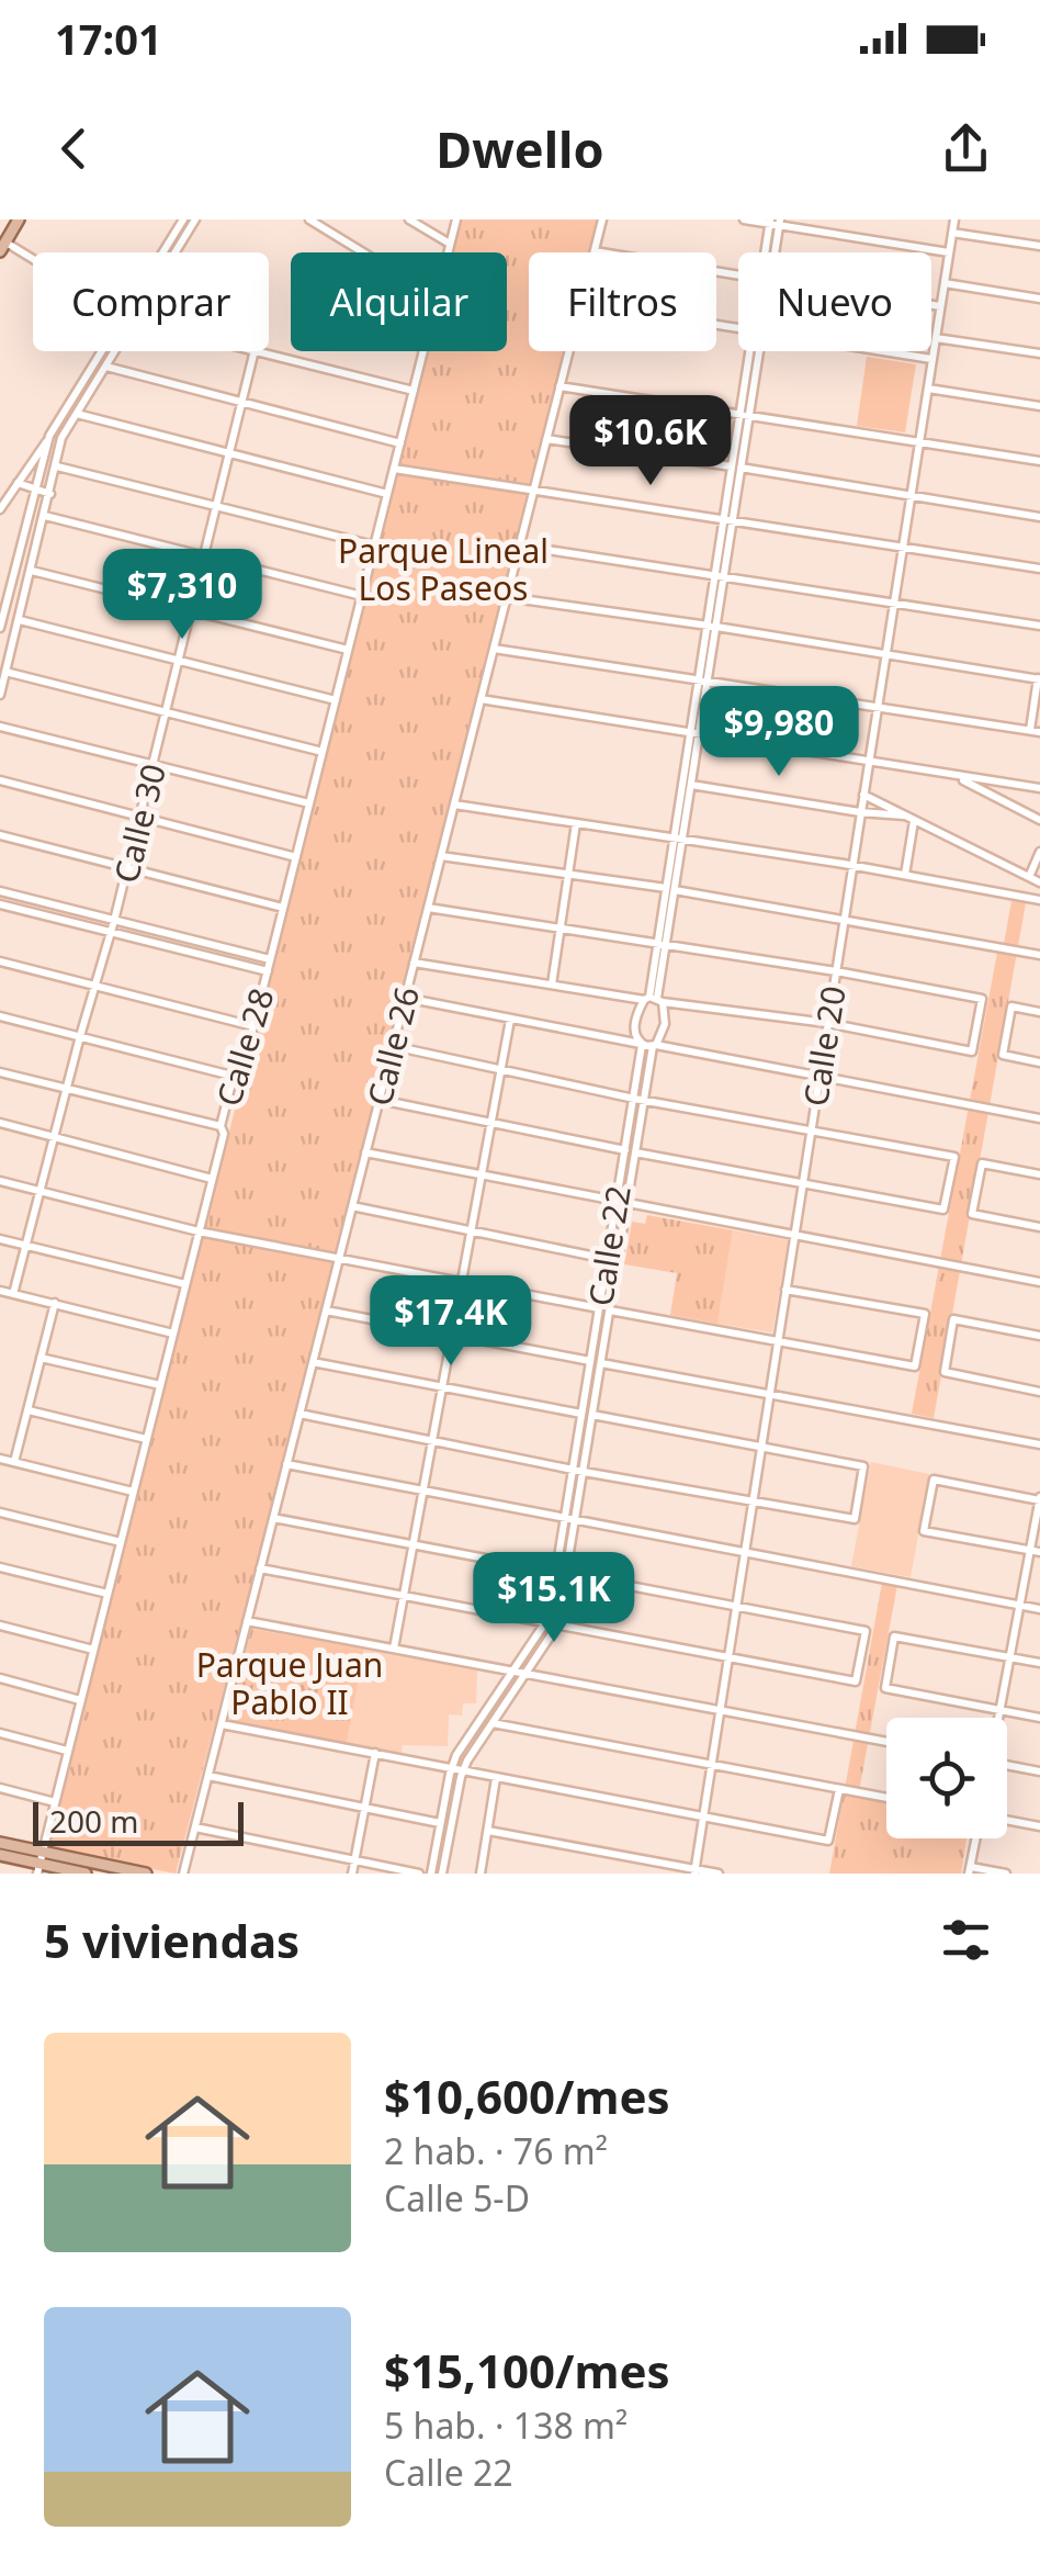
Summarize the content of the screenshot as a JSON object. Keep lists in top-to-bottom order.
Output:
{
  "streets": {
    "street": [
      "Calle 30",
      "Calle 26",
      "Calle 20",
      "Calle 28",
      "Calle 22"
    ]
  },
  "parks": ["Parque Lineal Los Paseos", "Parque Juan Pablo II"],
  "scale_bar": "200 m",
  "page": {
    "status": "17:01",
    "header": "Dwello",
    "chip": [
      "Comprar",
      "Alquilar",
      "Filtros",
      "Nuevo"
    ],
    "price": [
      "$10.6K",
      "$7,310",
      "$9,980",
      "$17.4K",
      "$15.1K"
    ],
    "scale": "200 m",
    "heading": "5 viviendas",
    "list": [
      {
        "name": "$10,600/mes",
        "note": "2 hab. · 76 m² · Calle 5-D"
      },
      {
        "name": "$15,100/mes",
        "note": "5 hab. · 138 m² · Calle 22"
      }
    ]
  }
}
